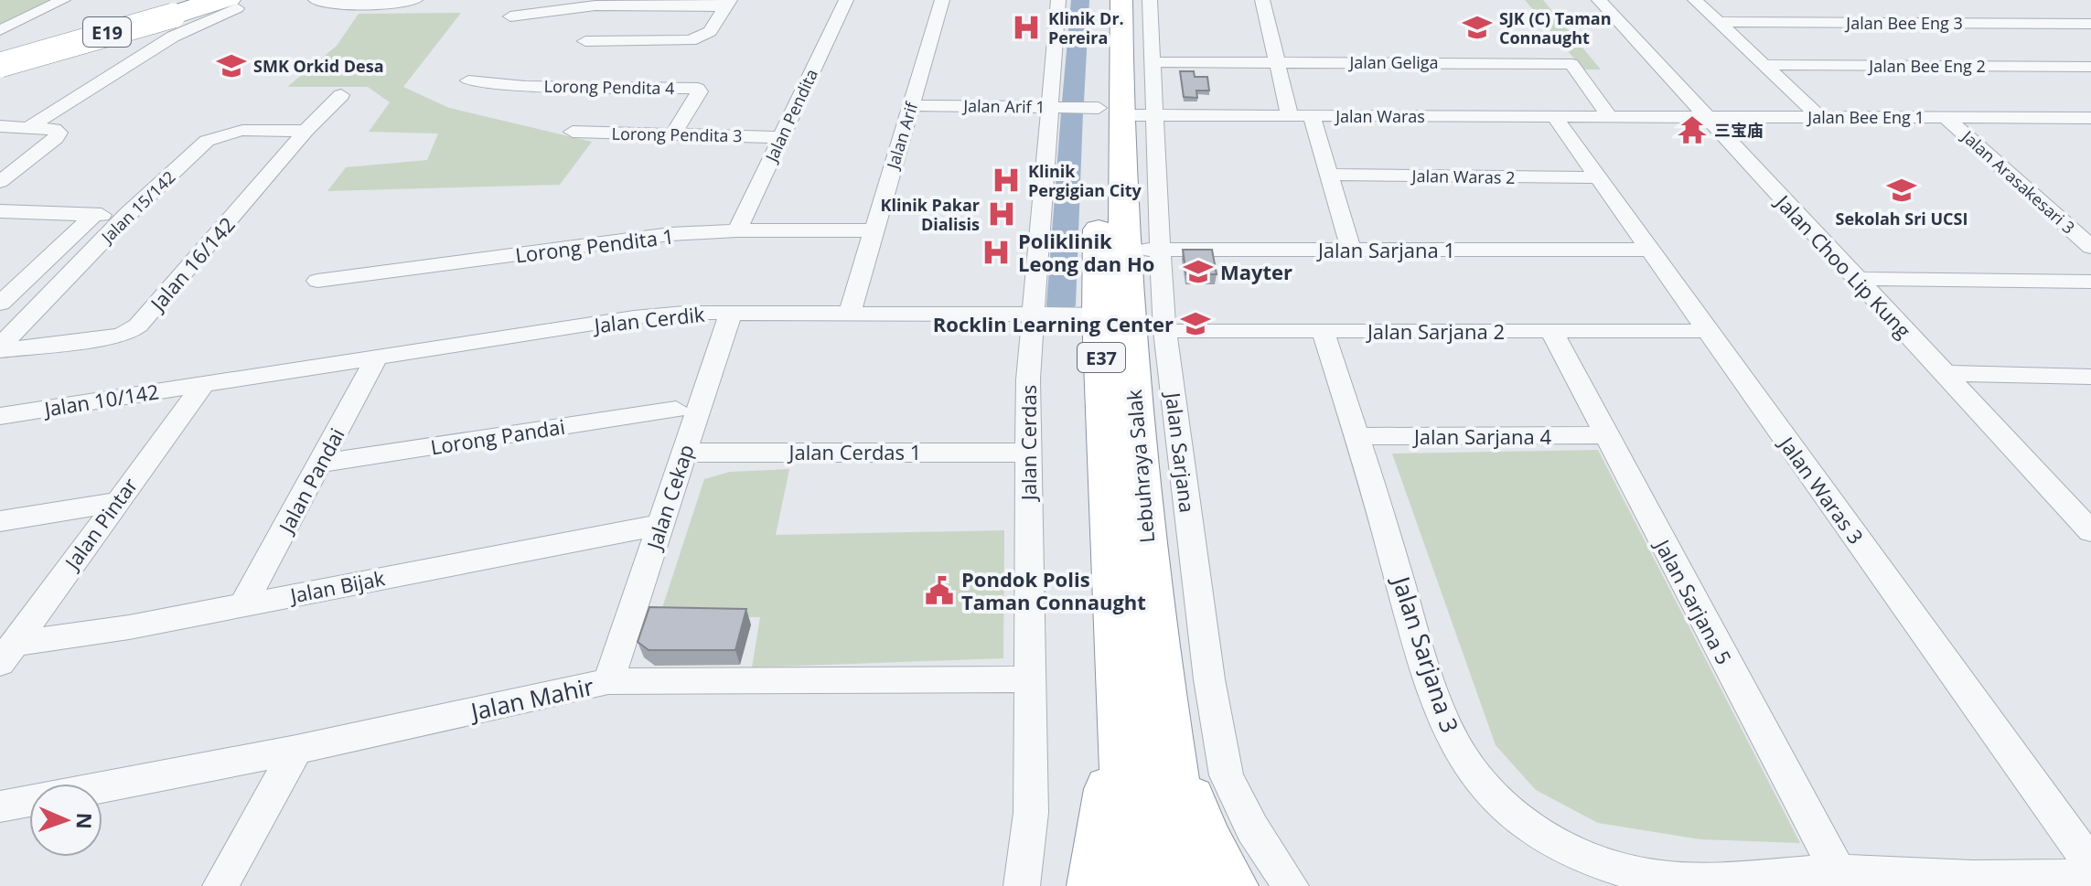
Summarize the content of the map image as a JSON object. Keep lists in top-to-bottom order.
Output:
{
  "streets": {
    "highway": ["E19", "E37", "Lebuhraya Salak"],
    "street": [
      "Jalan Bee Eng 3",
      "Jalan Geliga",
      "Jalan Bee Eng 2",
      "Lorong Pendita 4",
      "Jalan Arif 1",
      "Jalan Pendita",
      "Jalan Waras",
      "Jalan Bee Eng 1",
      "Lorong Pendita 3",
      "Jalan Arif",
      "Jalan Waras 2",
      "Jalan Arasakesari 3",
      "Jalan 15/142",
      "Lorong Pendita 1",
      "Jalan Sarjana 1",
      "Jalan 16/142",
      "Jalan Choo Lip Kung",
      "Jalan Cerdik",
      "Jalan Sarjana 2",
      "Jalan 10/142",
      "Lorong Pandai",
      "Jalan Sarjana 4",
      "Jalan Cerdas",
      "Jalan Cerdas 1",
      "Jalan Sarjana",
      "Jalan Pandai",
      "Jalan Waras 3",
      "Jalan Cekap",
      "Jalan Pintar",
      "Jalan Bijak",
      "Jalan Sarjana 5",
      "Jalan Sarjana 3",
      "Jalan Mahir"
    ]
  },
  "crossings": [
    ["Jalan Geliga", "Jalan Waras"],
    ["Jalan Geliga", "Jalan Sarjana"],
    ["Lorong Pendita 4", "Lorong Pendita 3"],
    ["Jalan Arif 1", "Jalan Waras"],
    ["Jalan Arif 1", "Jalan Arif"],
    ["Jalan Arif 1", "Jalan Cerdas"],
    ["Jalan Arif 1", "Lebuhraya Salak"],
    ["Jalan Pendita", "Lorong Pendita 3"],
    ["Jalan Pendita", "Lorong Pendita 1"],
    ["Jalan Waras", "Jalan Bee Eng 1"],
    ["Jalan Waras", "Jalan Sarjana"],
    ["Jalan Waras", "Lebuhraya Salak"],
    ["Jalan Waras", "Jalan Waras 3"],
    ["Jalan Bee Eng 1", "Jalan Arasakesari 3"],
    ["Jalan Bee Eng 1", "Jalan Choo Lip Kung"],
    ["Jalan Arif", "Lorong Pendita 1"],
    ["Jalan Arif", "Jalan Cerdik"],
    ["Jalan Waras 2", "Jalan Waras 3"],
    ["Jalan 15/142", "Jalan 16/142"],
    ["Jalan Sarjana 1", "Jalan Sarjana"],
    ["Jalan Sarjana 1", "Lebuhraya Salak"],
    ["Jalan Sarjana 1", "Jalan Waras 3"],
    ["Jalan Cerdik", "Jalan 10/142"],
    ["Jalan Cerdik", "Jalan Cerdas"],
    ["Jalan Cerdik", "Lebuhraya Salak"],
    ["Jalan Cerdik", "Jalan Pandai"],
    ["Jalan Cerdik", "Jalan Cekap"],
    ["Jalan Cerdik", "Jalan Pintar"],
    ["Jalan Sarjana 2", "Jalan Sarjana"],
    ["Jalan Sarjana 2", "Jalan Waras 3"],
    ["Jalan Sarjana 2", "Jalan Sarjana 5"],
    ["Jalan Sarjana 2", "Jalan Sarjana 3"],
    ["Jalan 10/142", "Jalan Pintar"],
    ["Lorong Pandai", "Jalan Pandai"],
    ["Jalan Sarjana 4", "Jalan Sarjana 5"],
    ["Jalan Sarjana 4", "Jalan Sarjana 3"],
    ["Jalan Cerdas", "Jalan Cerdas 1"],
    ["Jalan Cerdas", "Jalan Mahir"],
    ["Jalan Cerdas 1", "Jalan Cekap"],
    ["Jalan Sarjana", "Lebuhraya Salak"],
    ["Jalan Pandai", "Jalan Bijak"],
    ["Jalan Cekap", "Jalan Bijak"],
    ["Jalan Cekap", "Jalan Mahir"],
    ["Jalan Pintar", "Jalan Bijak"],
    ["Jalan Sarjana 5", "Jalan Sarjana 3"]
  ],
  "places": {
    "hospital": [
      "Klinik Dr. Pereira",
      "Klinik Pergigian City",
      "Klinik Pakar Dialisis",
      "Poliklinik Leong dan Ho"
    ],
    "school or university": [
      "SJK (C) Taman Connaught",
      "SMK Orkid Desa",
      "Sekolah Sri UCSI",
      "Mayter",
      "Rocklin Learning Center"
    ],
    "temple": ["三宝庙"],
    "public building": ["Pondok Polis Taman Connaught"]
  },
  "north": "right"
}
